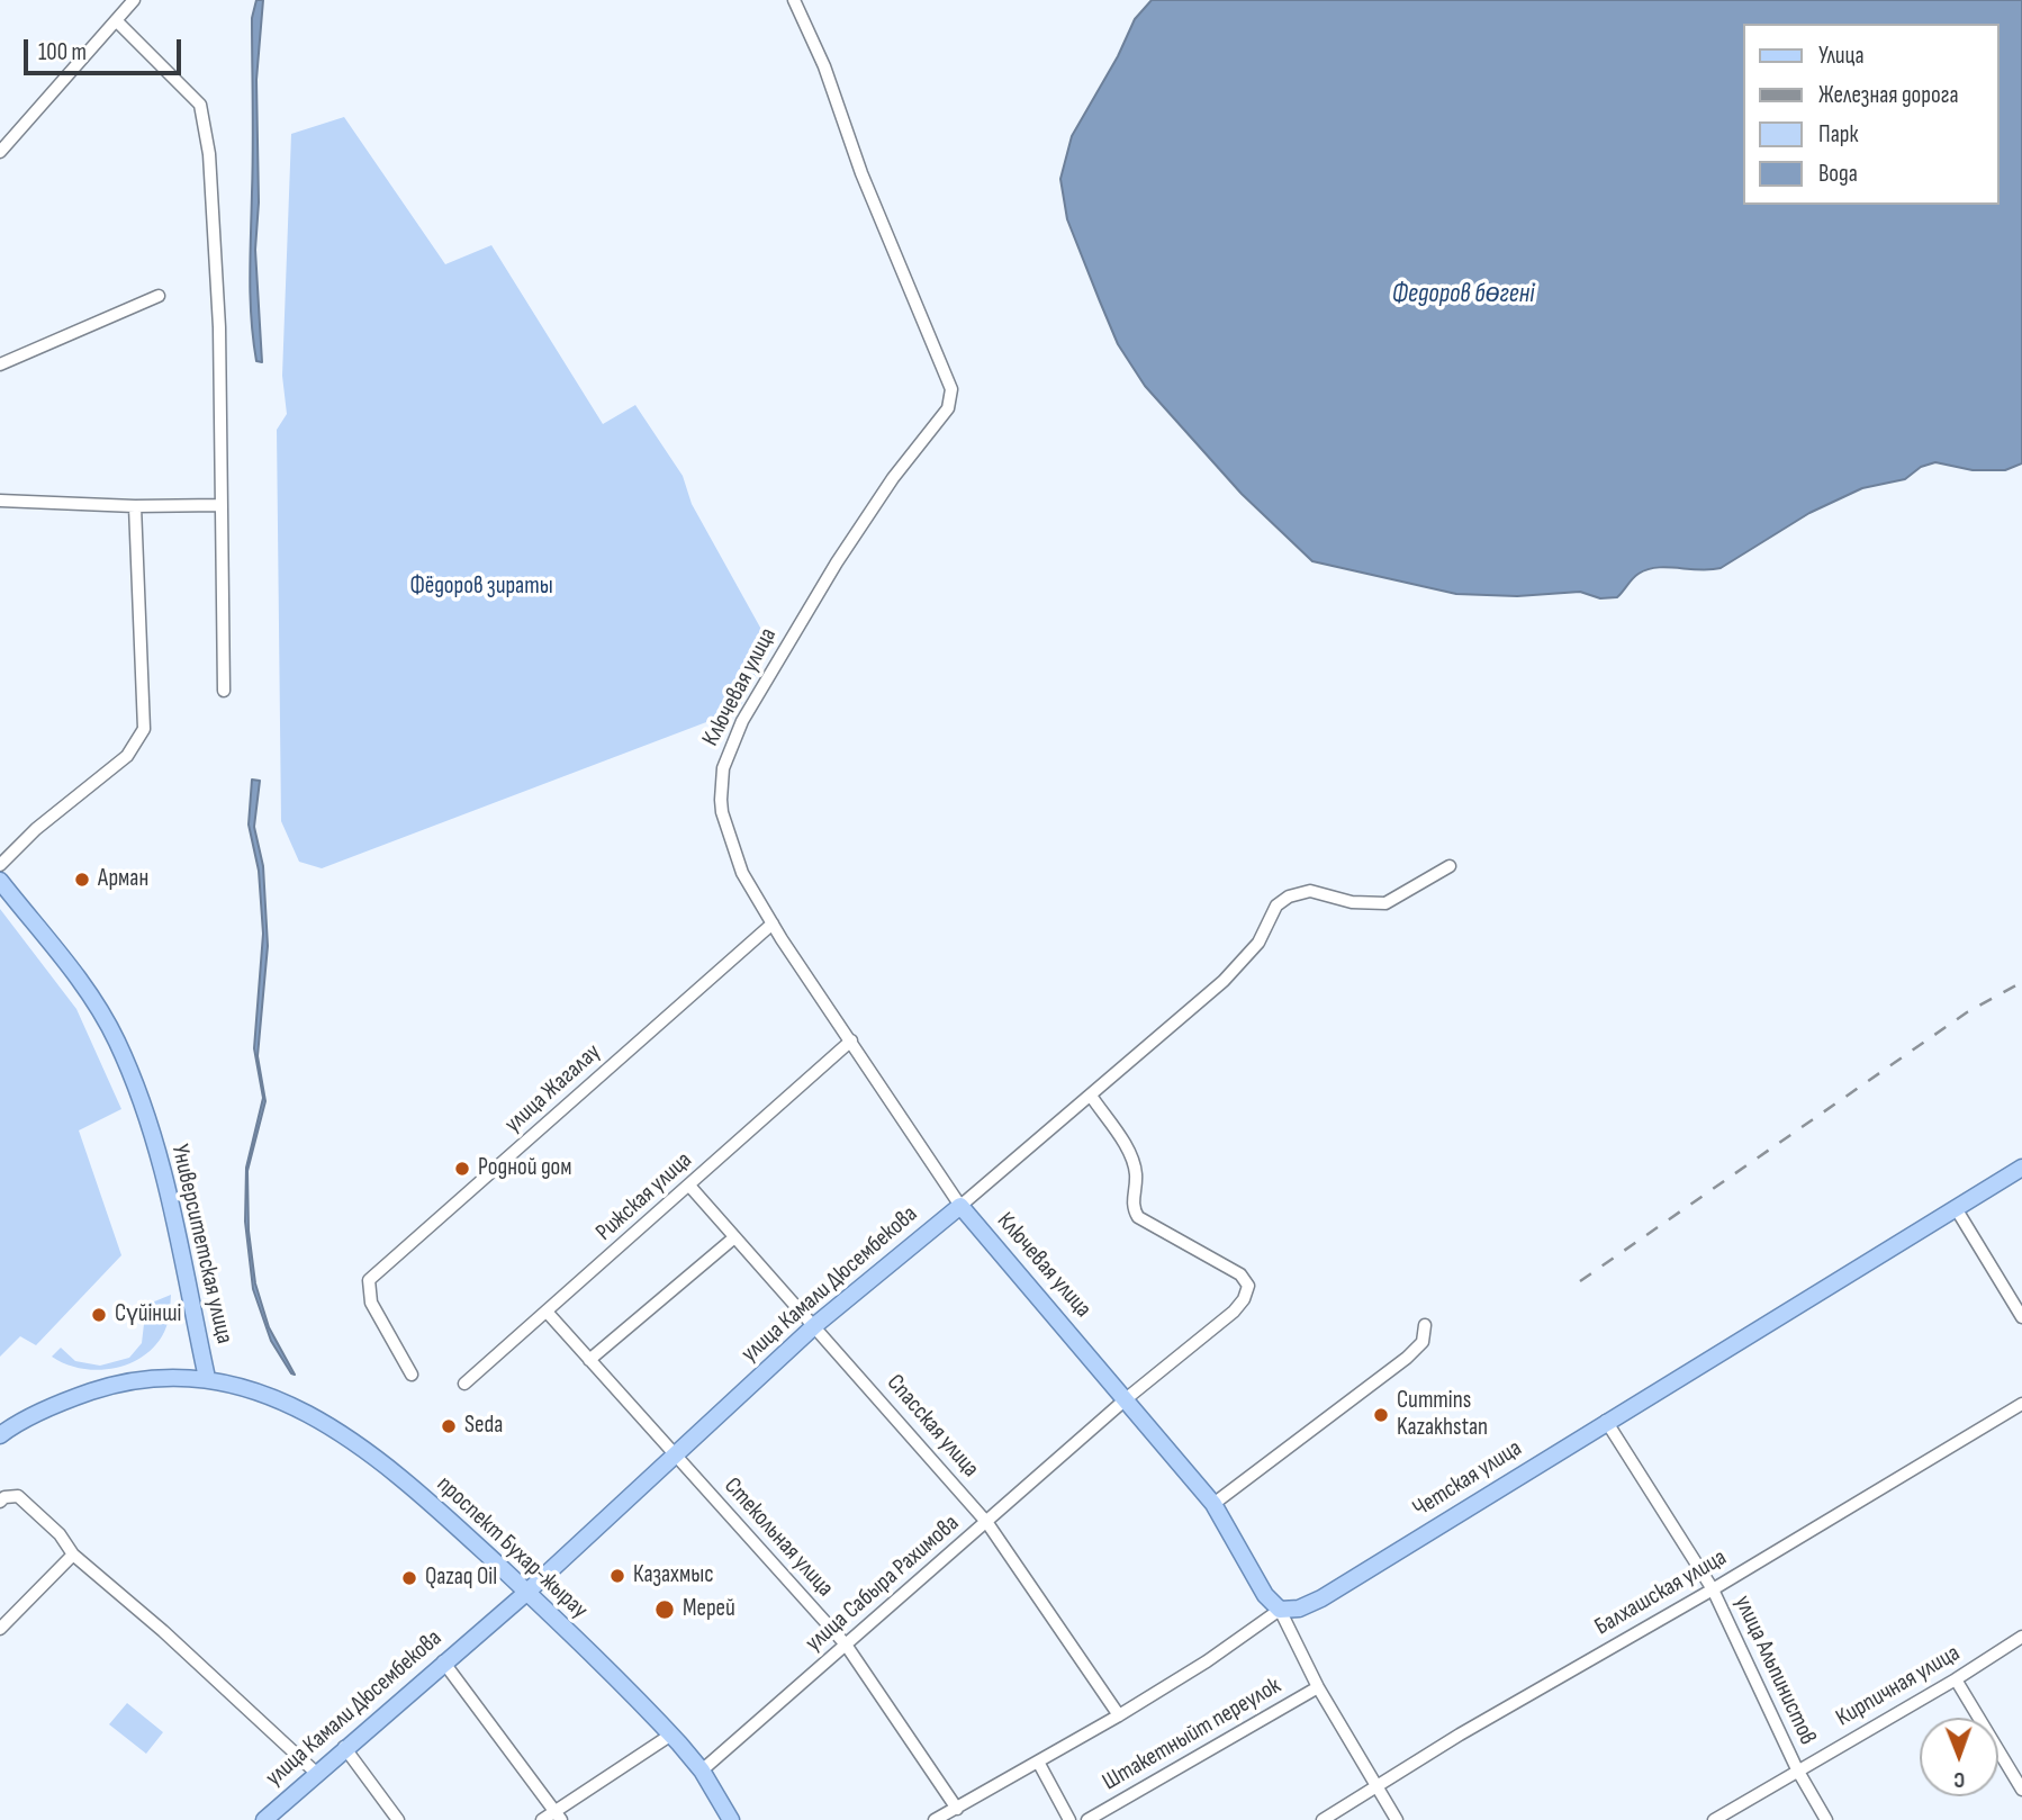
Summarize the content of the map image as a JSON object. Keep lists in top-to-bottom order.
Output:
{
  "streets": {
    "main road": [
      "Ключевая улица",
      "Университетская улица",
      "улица Камали Дюсембекова",
      "Четская улица",
      "проспект Бухар-жырау"
    ],
    "street": [
      "улица Жагалау",
      "Рижская улица",
      "Спасская улица",
      "Стекольная улица",
      "улица Сабыра Рахимова",
      "Балхашская улица",
      "улица Альпинистов",
      "Кирпичная улица",
      "Штакетныйт переулок"
    ]
  },
  "crossings": [
    ["Ключевая улица", "улица Жагалау"],
    ["Ключевая улица", "Рижская улица"],
    ["Ключевая улица", "улица Камали Дюсембекова"],
    ["Ключевая улица", "Четская улица"],
    ["Ключевая улица", "улица Сабыра Рахимова"],
    ["Ключевая улица", "Балхашская улица"],
    ["Ключевая улица", "Штакетныйт переулок"],
    ["Рижская улица", "Спасская улица"],
    ["Рижская улица", "Стекольная улица"],
    ["Университетская улица", "проспект Бухар-жырау"],
    ["улица Камали Дюсембекова", "Спасская улица"],
    ["улица Камали Дюсембекова", "Стекольная улица"],
    ["улица Камали Дюсембекова", "проспект Бухар-жырау"],
    ["улица Камали Дюсембекова", "улица Сабыра Рахимова"],
    ["Спасская улица", "Четская улица"],
    ["Спасская улица", "улица Сабыра Рахимова"],
    ["Четская улица", "Стекольная улица"],
    ["Четская улица", "улица Альпинистов"],
    ["Стекольная улица", "улица Сабыра Рахимова"],
    ["проспект Бухар-жырау", "улица Сабыра Рахимова"],
    ["Балхашская улица", "улица Альпинистов"],
    ["улица Альпинистов", "Кирпичная улица"]
  ],
  "water": ["Федоров бөгені"],
  "parks": ["Фёдоров зираты"],
  "places": [
    "Арман",
    "Родной дом",
    "Сүйінші",
    "Cummins Kazakhstan",
    "Seda",
    "Казахмыс",
    "Qazaq Oil",
    "Мерей"
  ],
  "legend": [
    "Улица",
    "Железная дорога",
    "Парк",
    "Вода"
  ],
  "scale_bar": "100 m",
  "north": "bottom"
}
